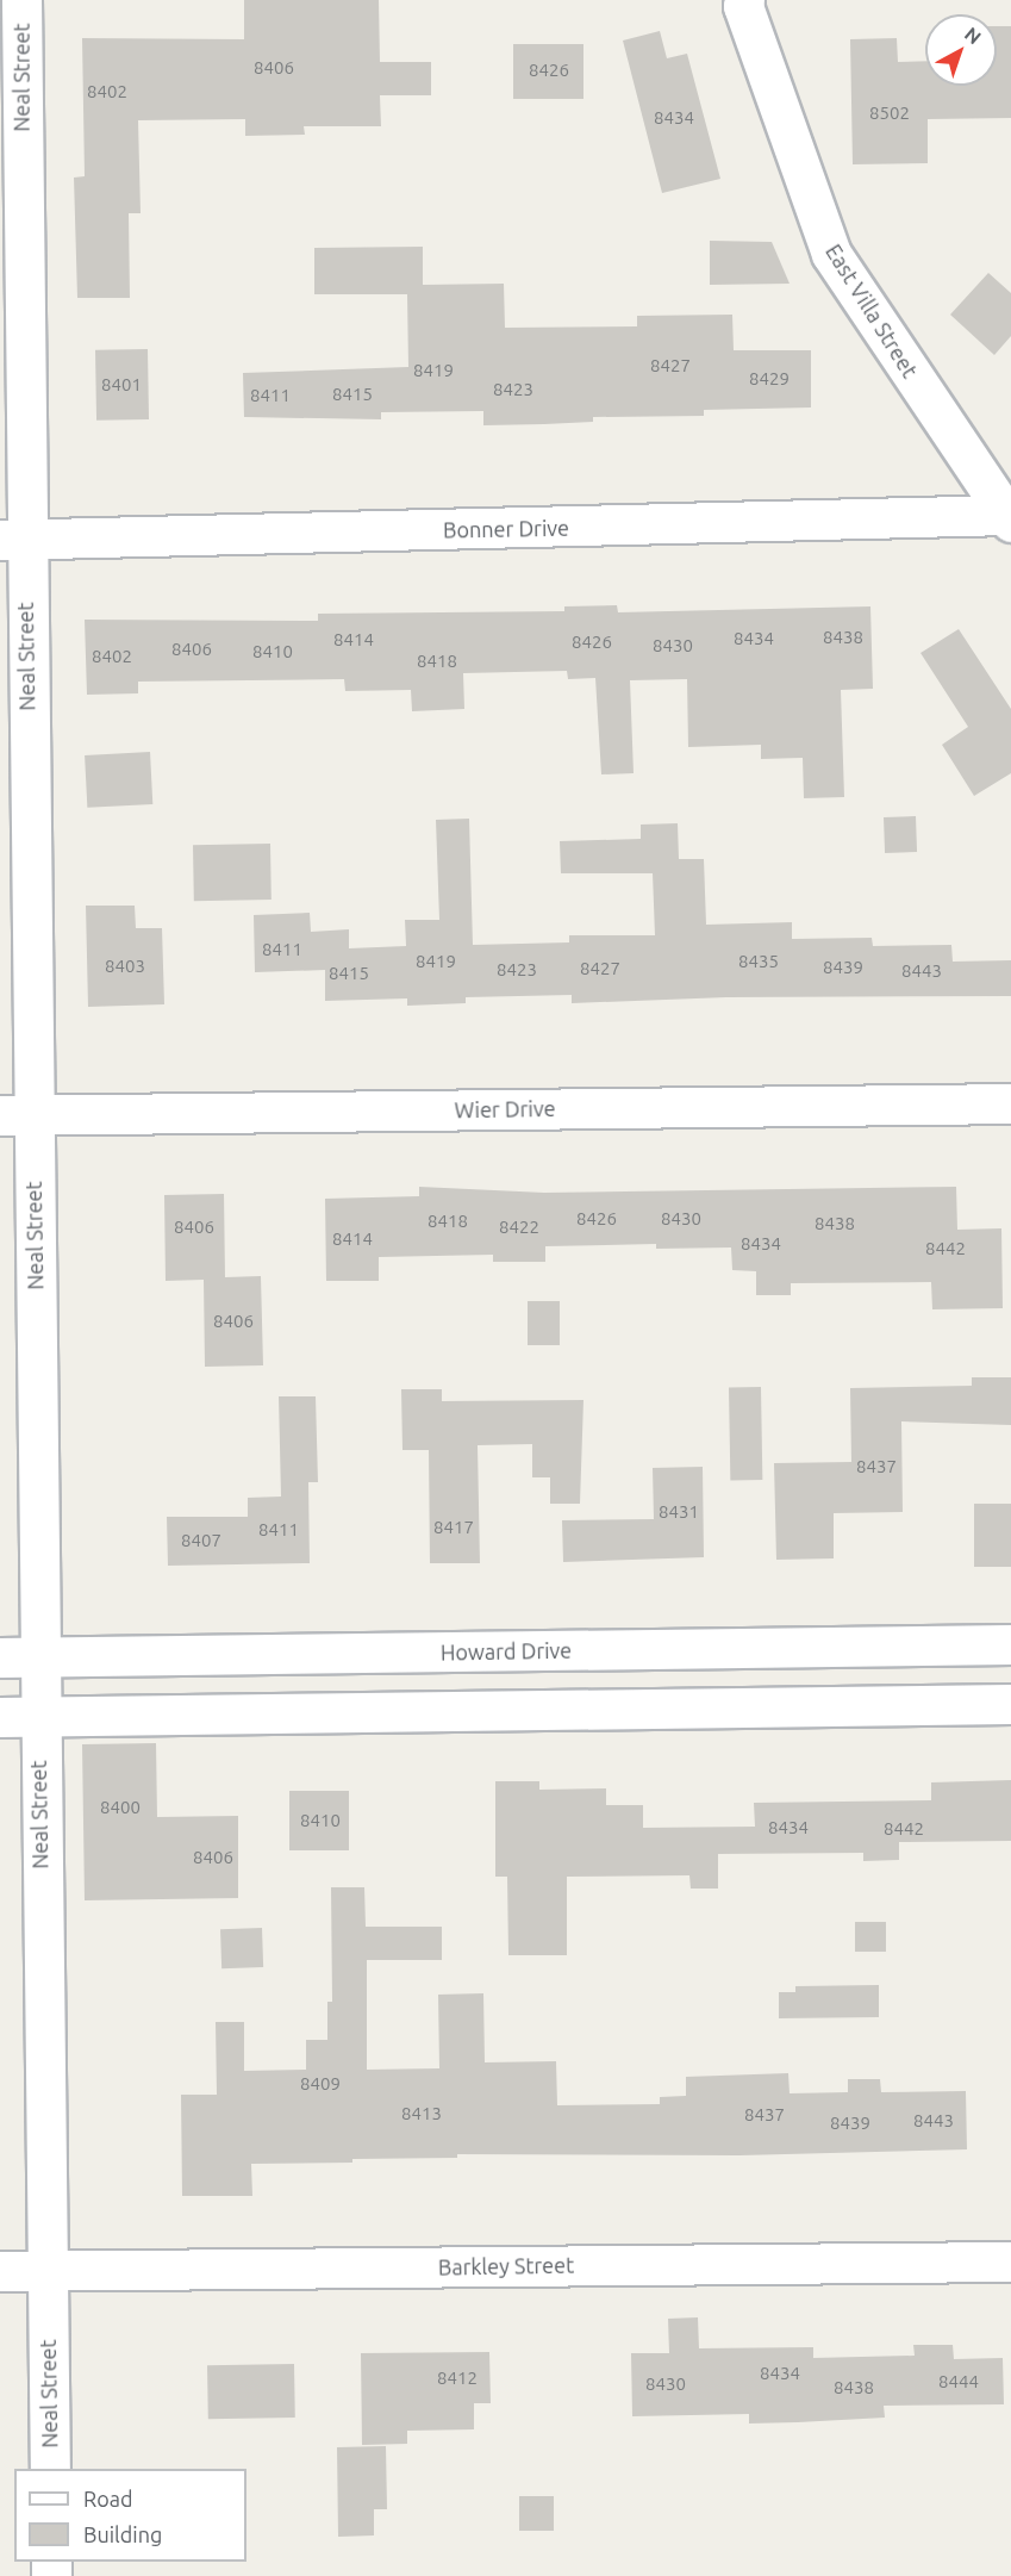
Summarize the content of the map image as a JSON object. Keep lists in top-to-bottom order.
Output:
{
  "streets": {
    "street": [
      "Neal Street",
      "East Villa Street",
      "Bonner Drive",
      "Wier Drive",
      "Howard Drive",
      "Barkley Street"
    ]
  },
  "crossings": [
    ["Neal Street", "Bonner Drive"],
    ["Neal Street", "Wier Drive"],
    ["Neal Street", "Howard Drive"],
    ["Neal Street", "Barkley Street"],
    ["East Villa Street", "Bonner Drive"]
  ],
  "house_numbers": [
    "8406",
    "8426",
    "8402",
    "8502",
    "8434",
    "8427",
    "8419",
    "8429",
    "8401",
    "8423",
    "8415",
    "8411",
    "8438",
    "8434",
    "8414",
    "8426",
    "8430",
    "8406",
    "8410",
    "8402",
    "8418",
    "8411",
    "8419",
    "8435",
    "8403",
    "8439",
    "8427",
    "8423",
    "8443",
    "8415",
    "8426",
    "8430",
    "8418",
    "8438",
    "8406",
    "8422",
    "8414",
    "8434",
    "8442",
    "8406",
    "8437",
    "8431",
    "8417",
    "8411",
    "8407",
    "8400",
    "8410",
    "8434",
    "8442",
    "8406",
    "8409",
    "8413",
    "8437",
    "8443",
    "8439",
    "8434",
    "8412",
    "8444",
    "8430",
    "8438"
  ],
  "legend": ["Road", "Building"],
  "north": "top right"
}
